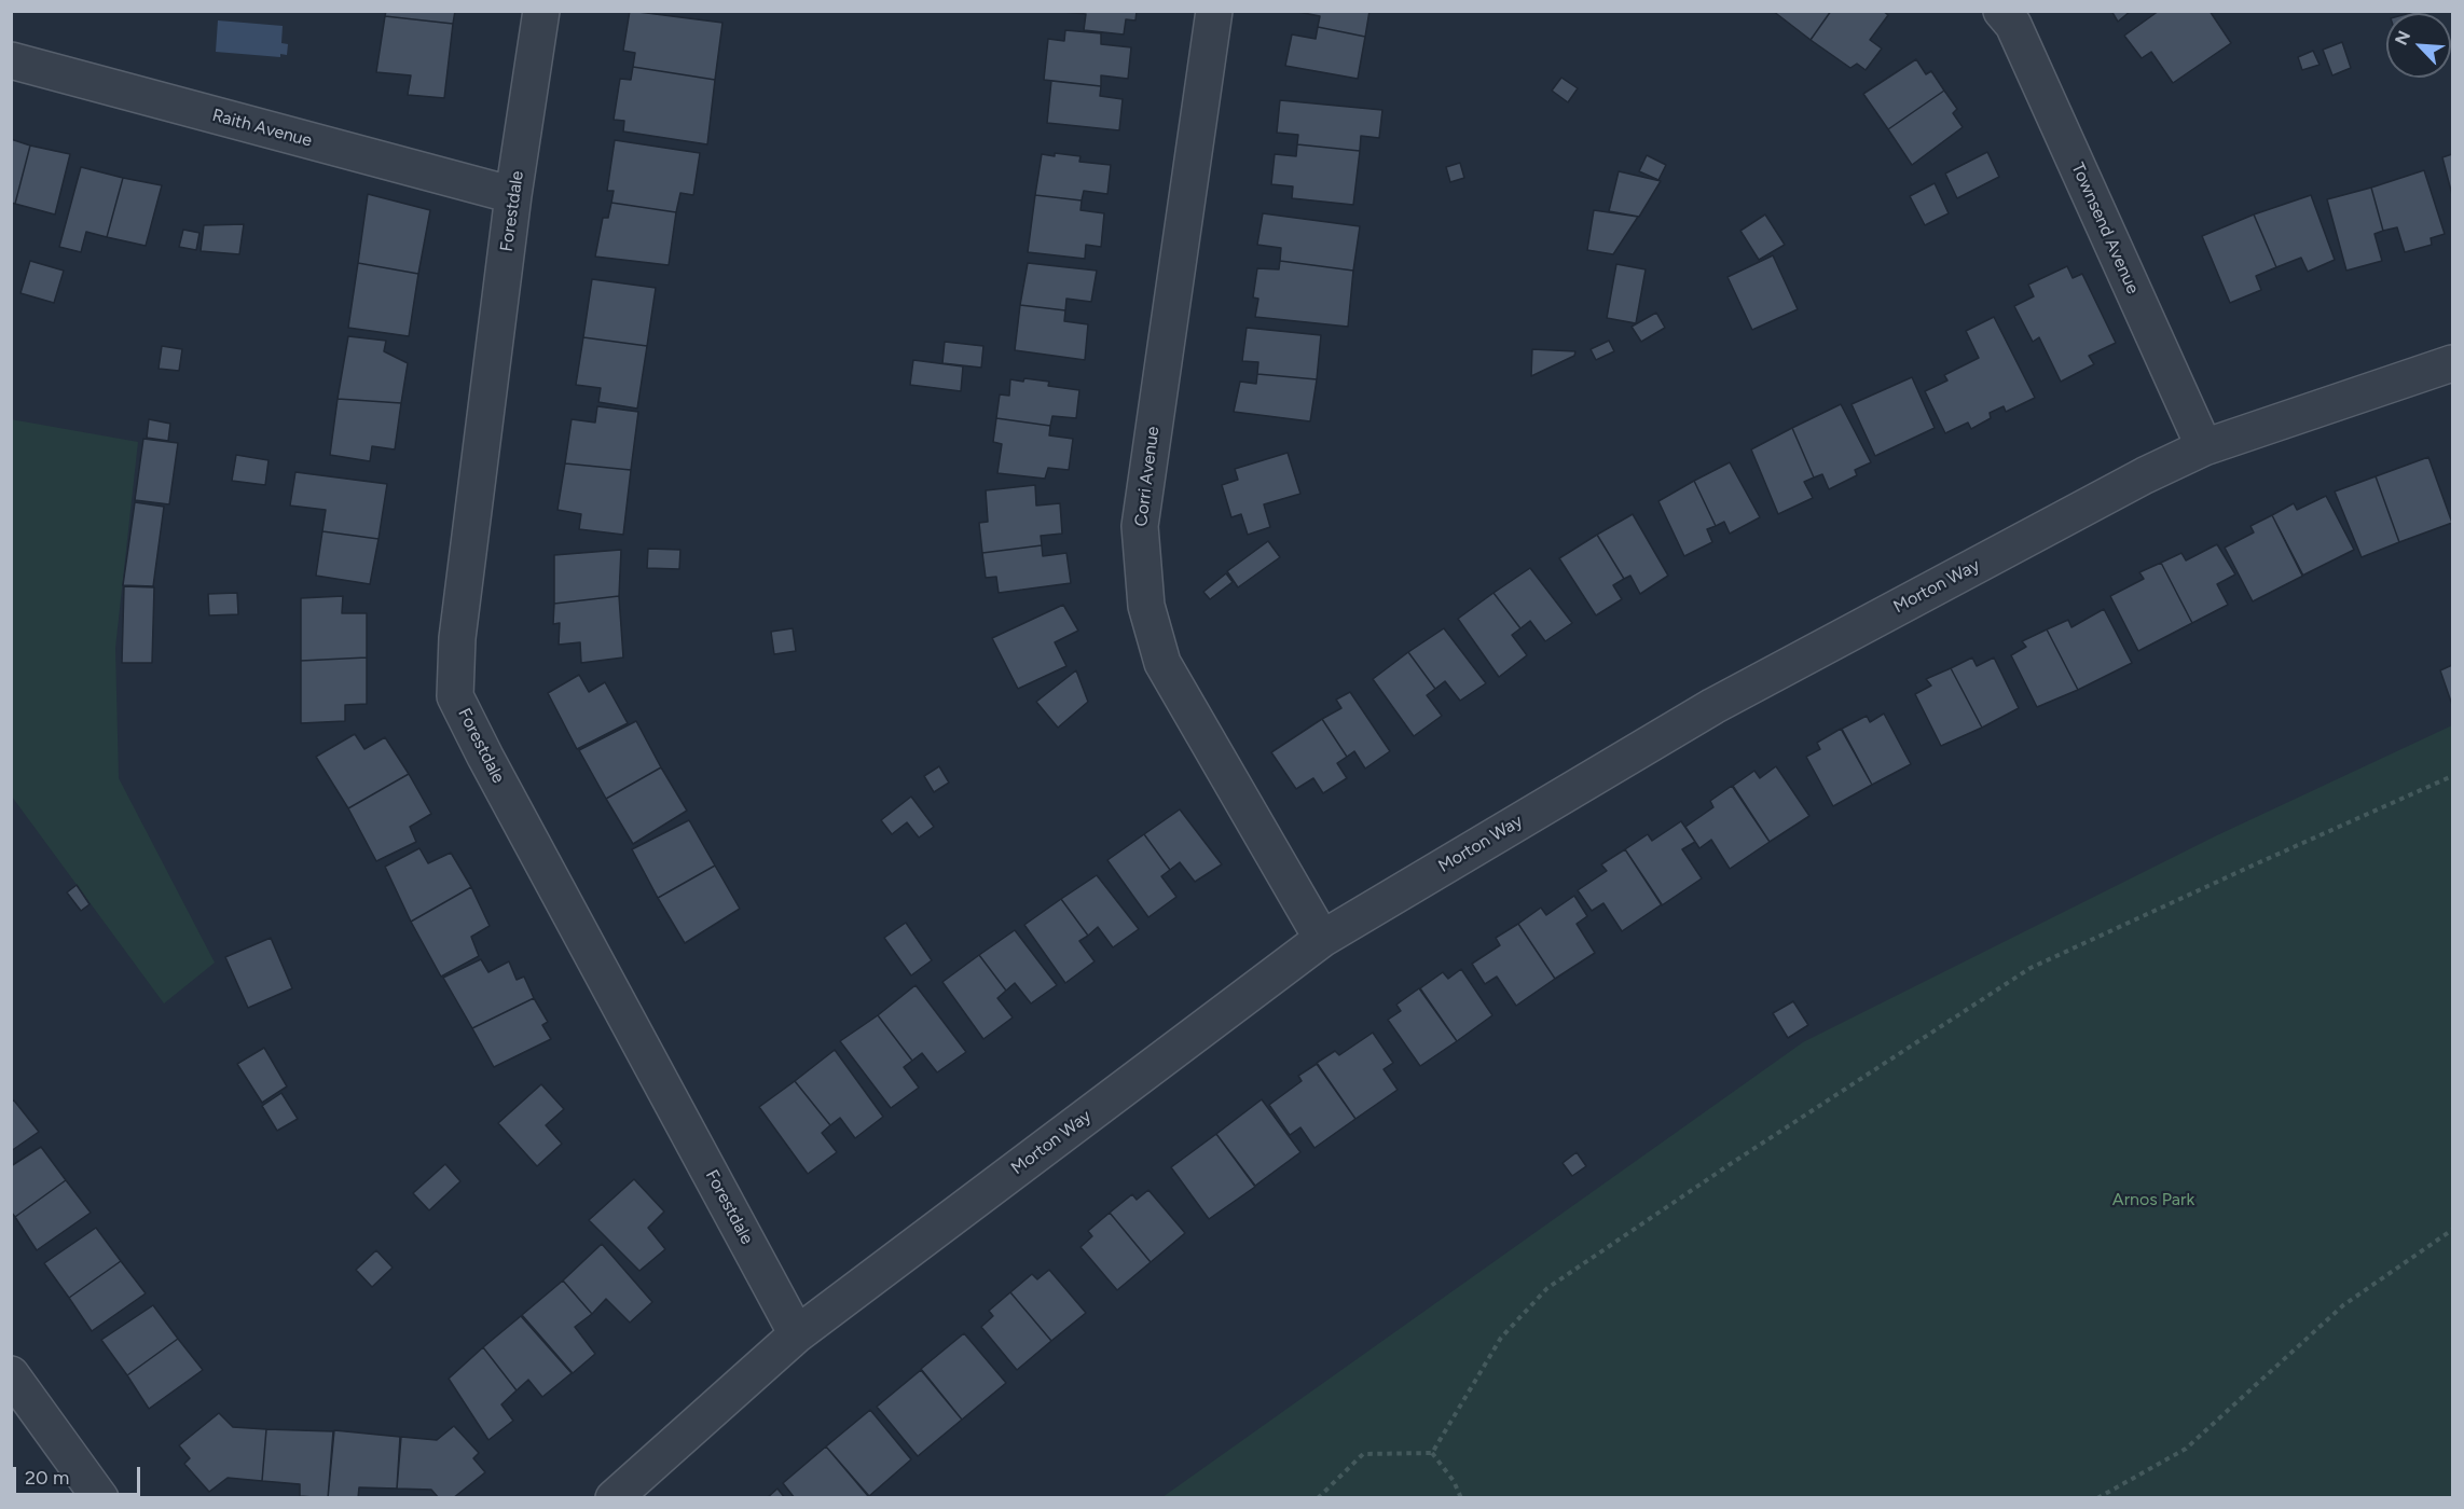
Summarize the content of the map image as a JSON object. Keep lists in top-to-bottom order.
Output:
{
  "streets": {
    "street": [
      "Raith Avenue",
      "Forestdale",
      "Townsend Avenue",
      "Corri Avenue",
      "Morton Way"
    ]
  },
  "crossings": [
    ["Raith Avenue", "Forestdale"],
    ["Forestdale", "Morton Way"],
    ["Townsend Avenue", "Morton Way"],
    ["Corri Avenue", "Morton Way"]
  ],
  "parks": ["Arnos Park"],
  "scale_bar": "20 m",
  "north": "top left"
}
